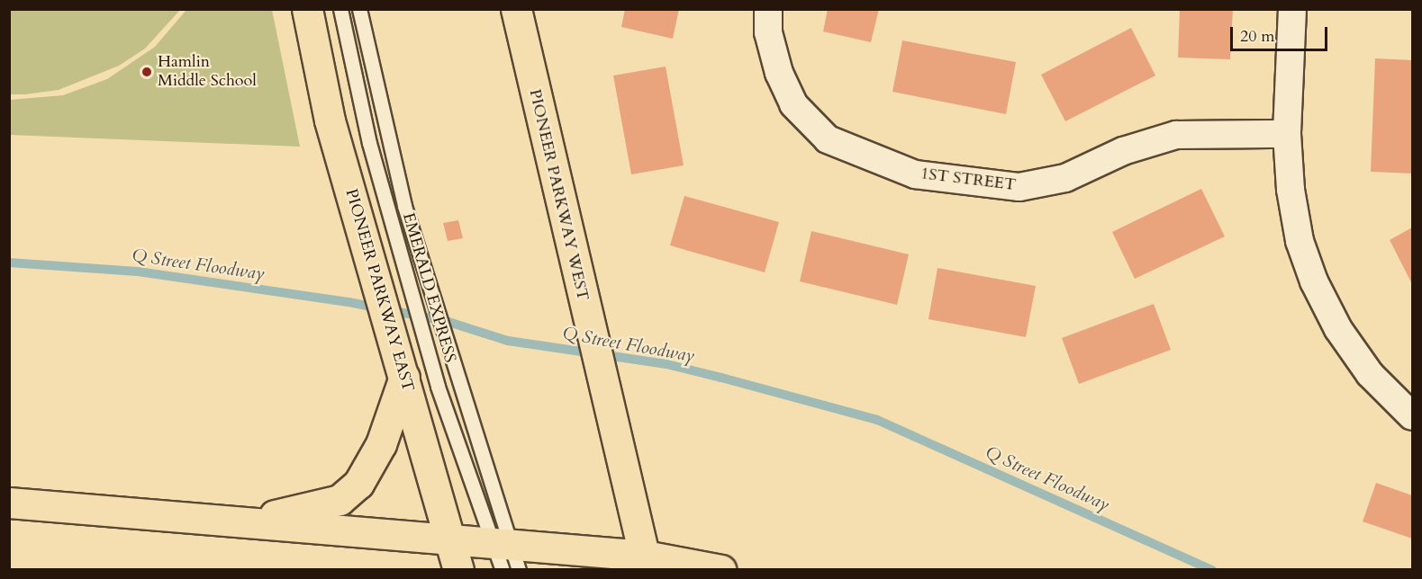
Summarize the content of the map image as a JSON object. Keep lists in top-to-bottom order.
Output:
{
  "streets": {
    "main road": ["PIONEER PARKWAY WEST", "PIONEER PARKWAY EAST"],
    "street": ["1ST STREET"],
    "lane": ["EMERALD EXPRESS"]
  },
  "water": ["Q Street Floodway"],
  "places": ["Hamlin Middle School"],
  "scale_bar": "20 m"
}
